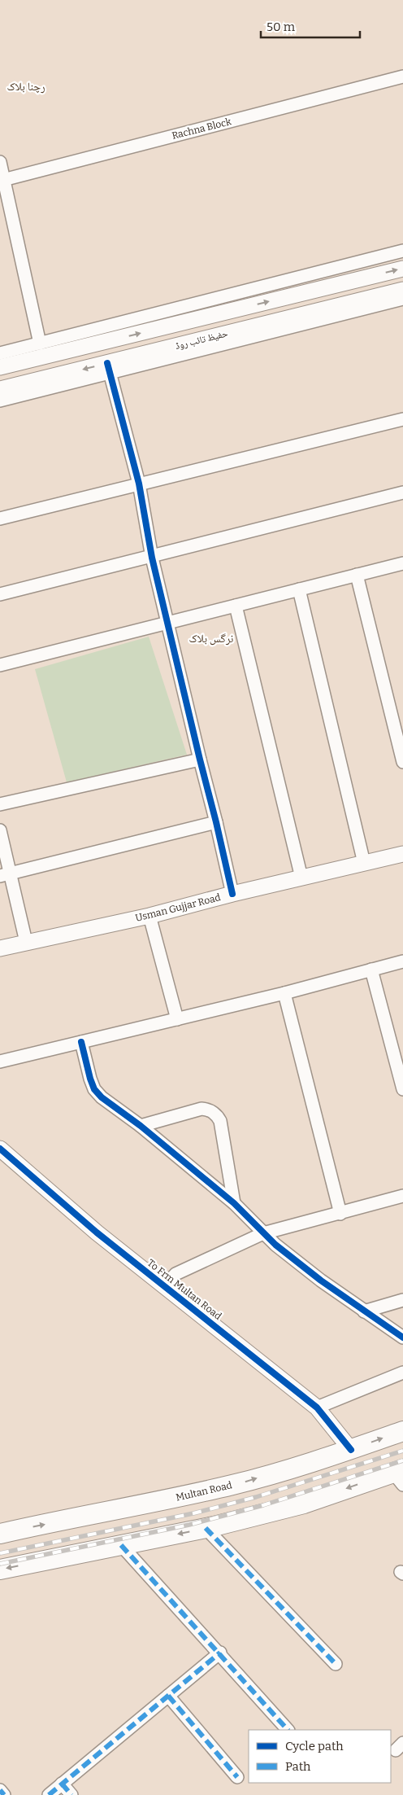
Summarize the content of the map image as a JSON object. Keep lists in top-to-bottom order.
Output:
{
  "streets": {
    "main road": ["Multan Road"],
    "street": [
      "Rachna Block",
      "حفیظ تائب روڈ",
      "Usman Gujjar Road",
      "To Frm Multan Road"
    ]
  },
  "crossings": [
    ["To Frm Multan Road", "Multan Road"]
  ],
  "districts": ["رچنا بلاک", "نرگس بلاک"],
  "legend": ["Cycle path", "Path"],
  "scale_bar": "50 m"
}
